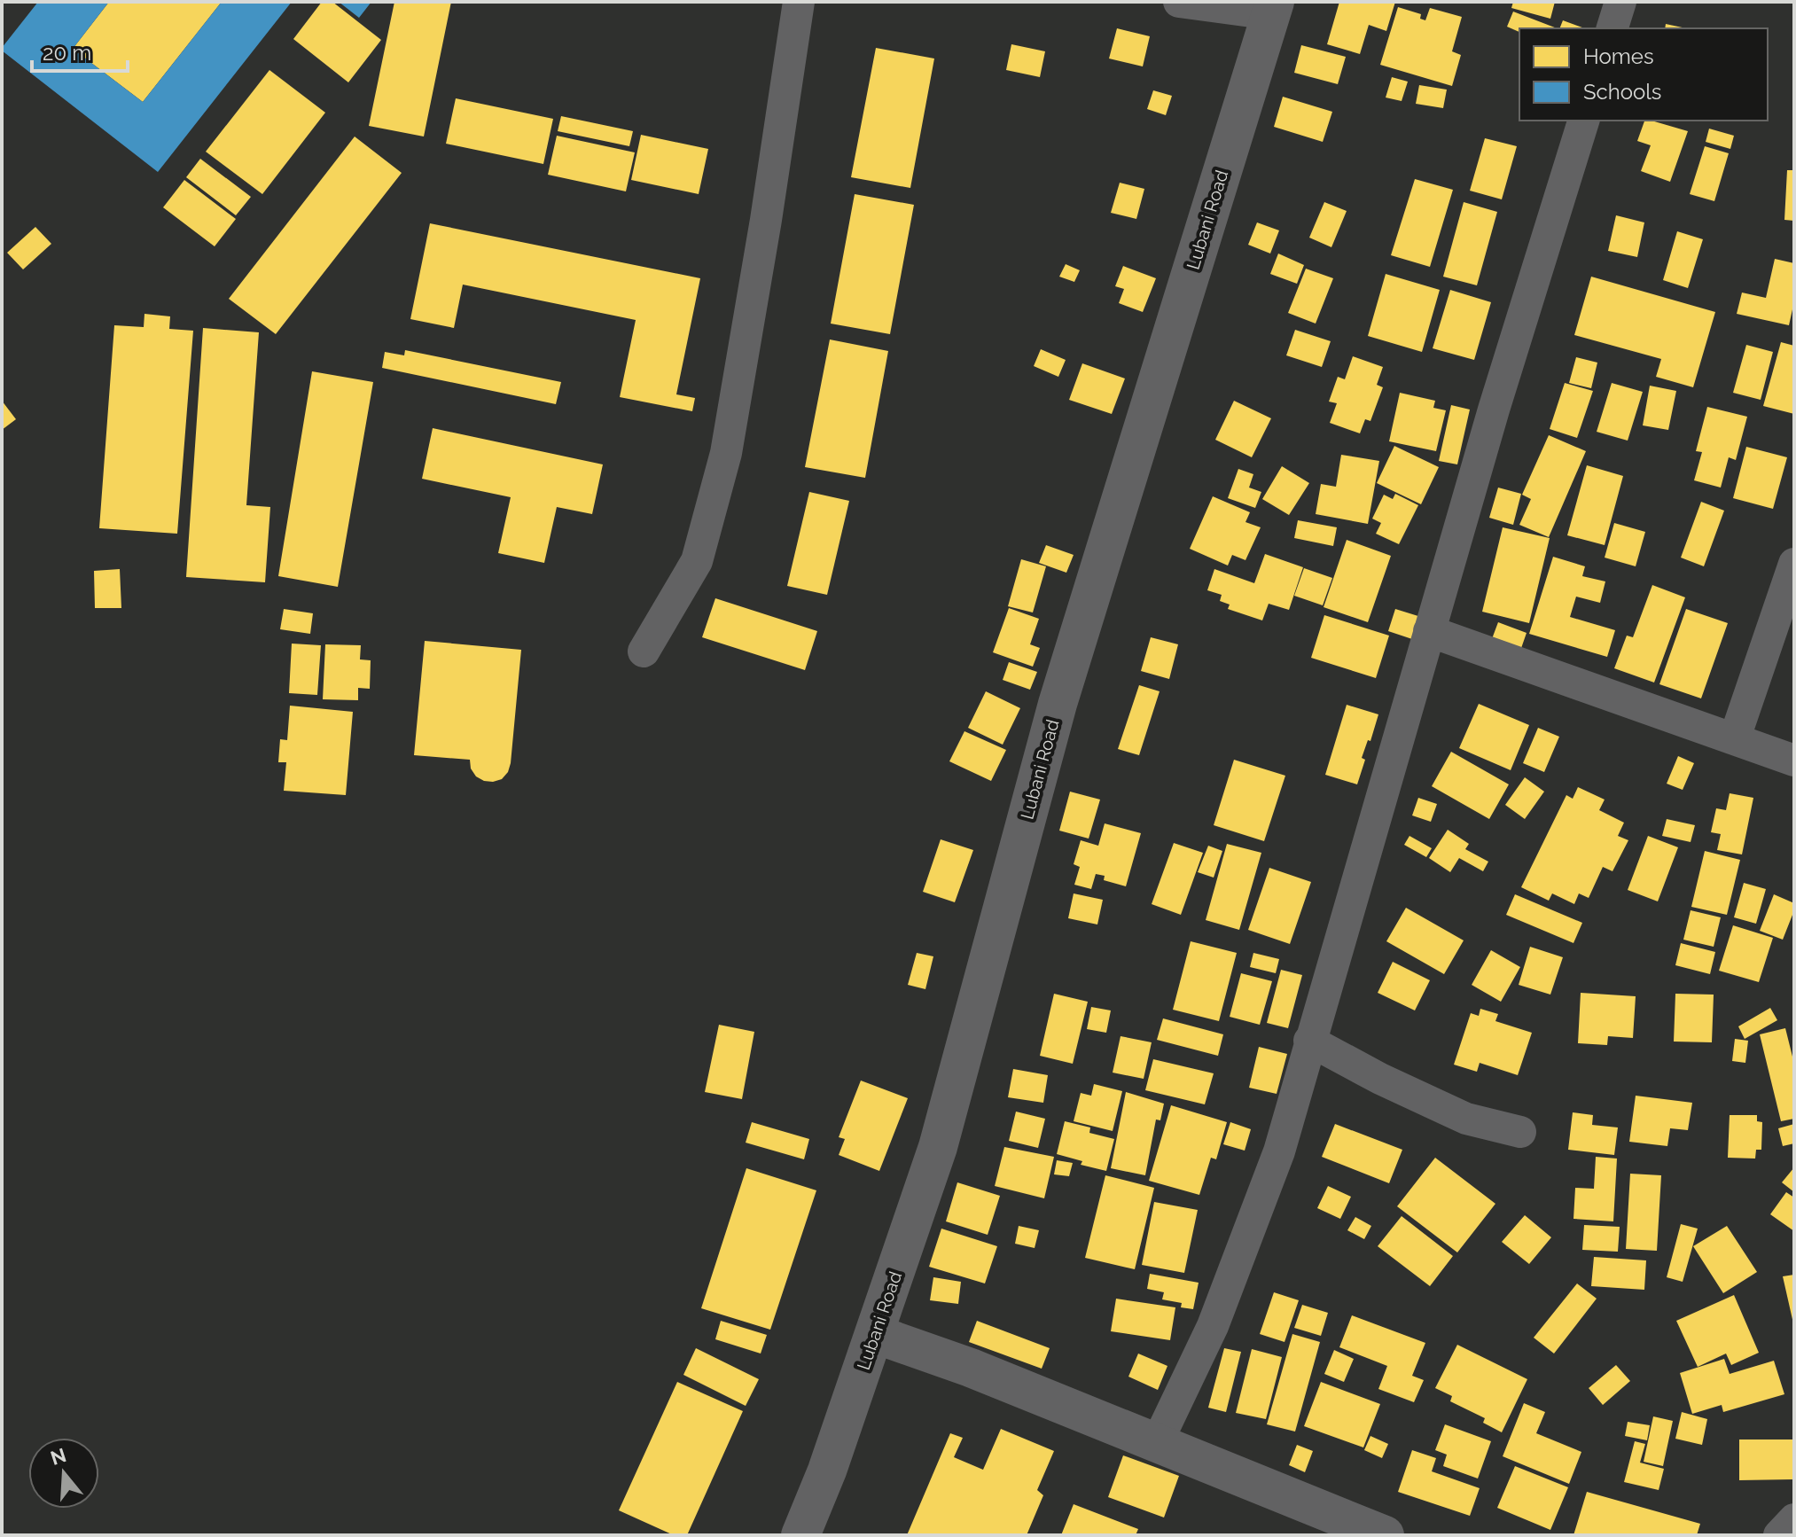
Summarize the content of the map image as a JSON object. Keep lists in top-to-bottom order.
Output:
{
  "streets": {
    "street": ["Lubani Road"]
  },
  "legend": ["Homes", "Schools"],
  "scale_bar": "20 m",
  "north": "top"
}
